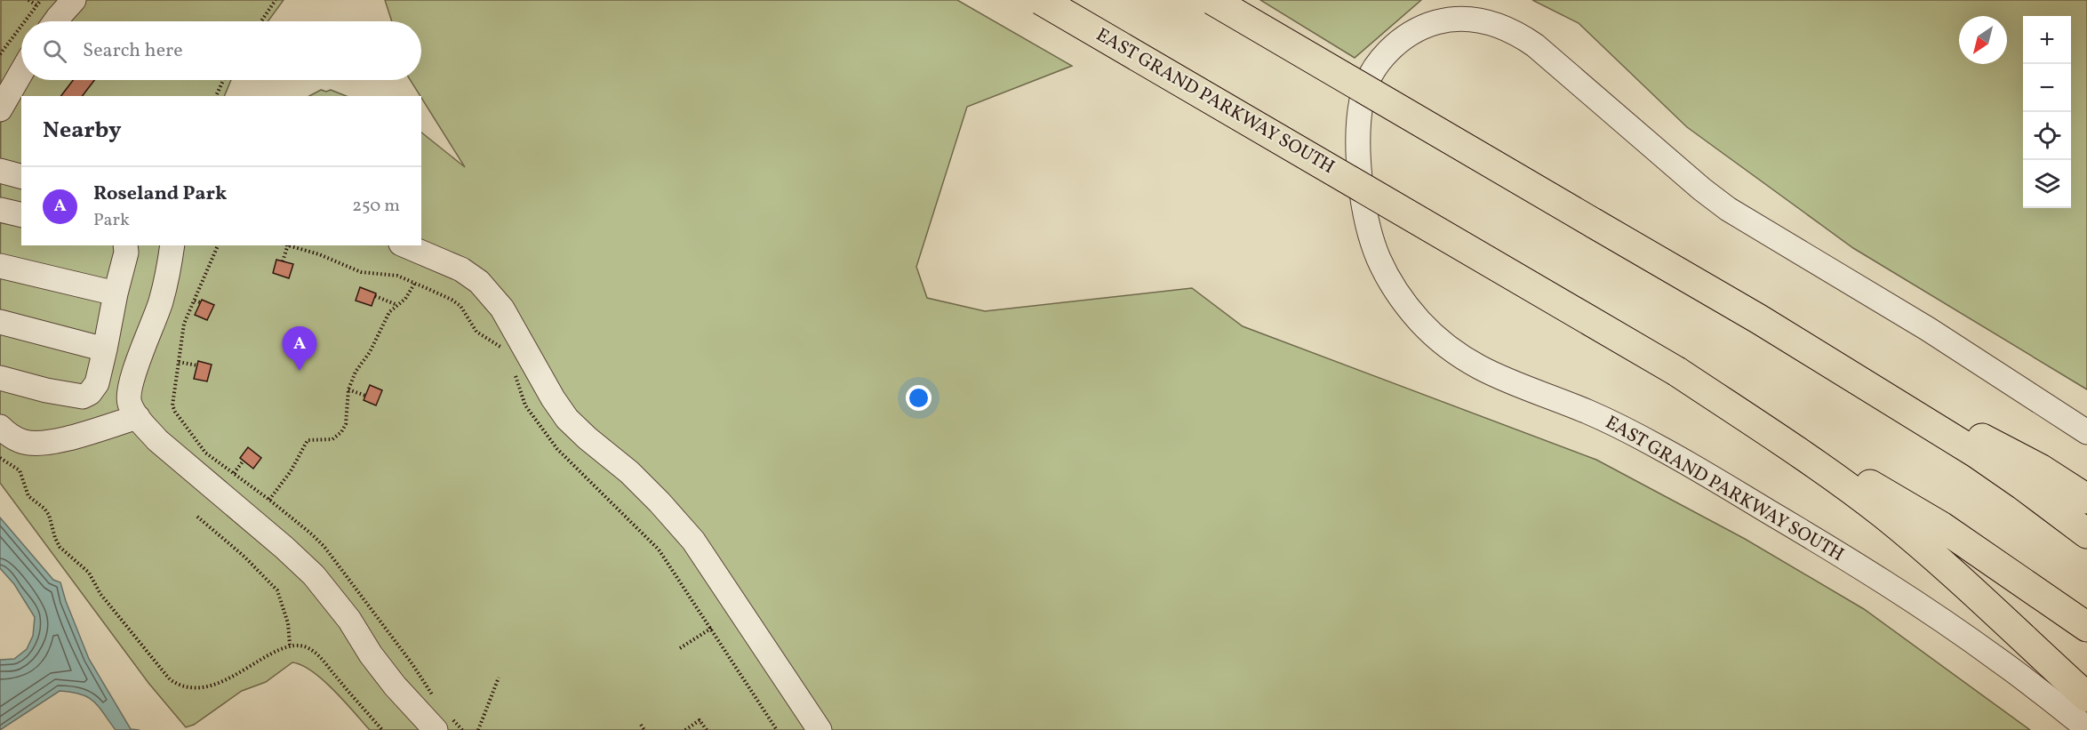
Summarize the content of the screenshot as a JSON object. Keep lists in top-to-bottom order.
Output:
{
  "streets": {
    "highway": ["EAST GRAND PARKWAY SOUTH"]
  },
  "north": "bottom left",
  "page": {
    "map_buttons": ["+", "−"],
    "search": "Search here",
    "heading": "Nearby",
    "list": [
      {
        "mark": "A",
        "name": "Roseland Park",
        "note": "Park",
        "value": "250 m"
      }
    ],
    "pins": "A"
  }
}
